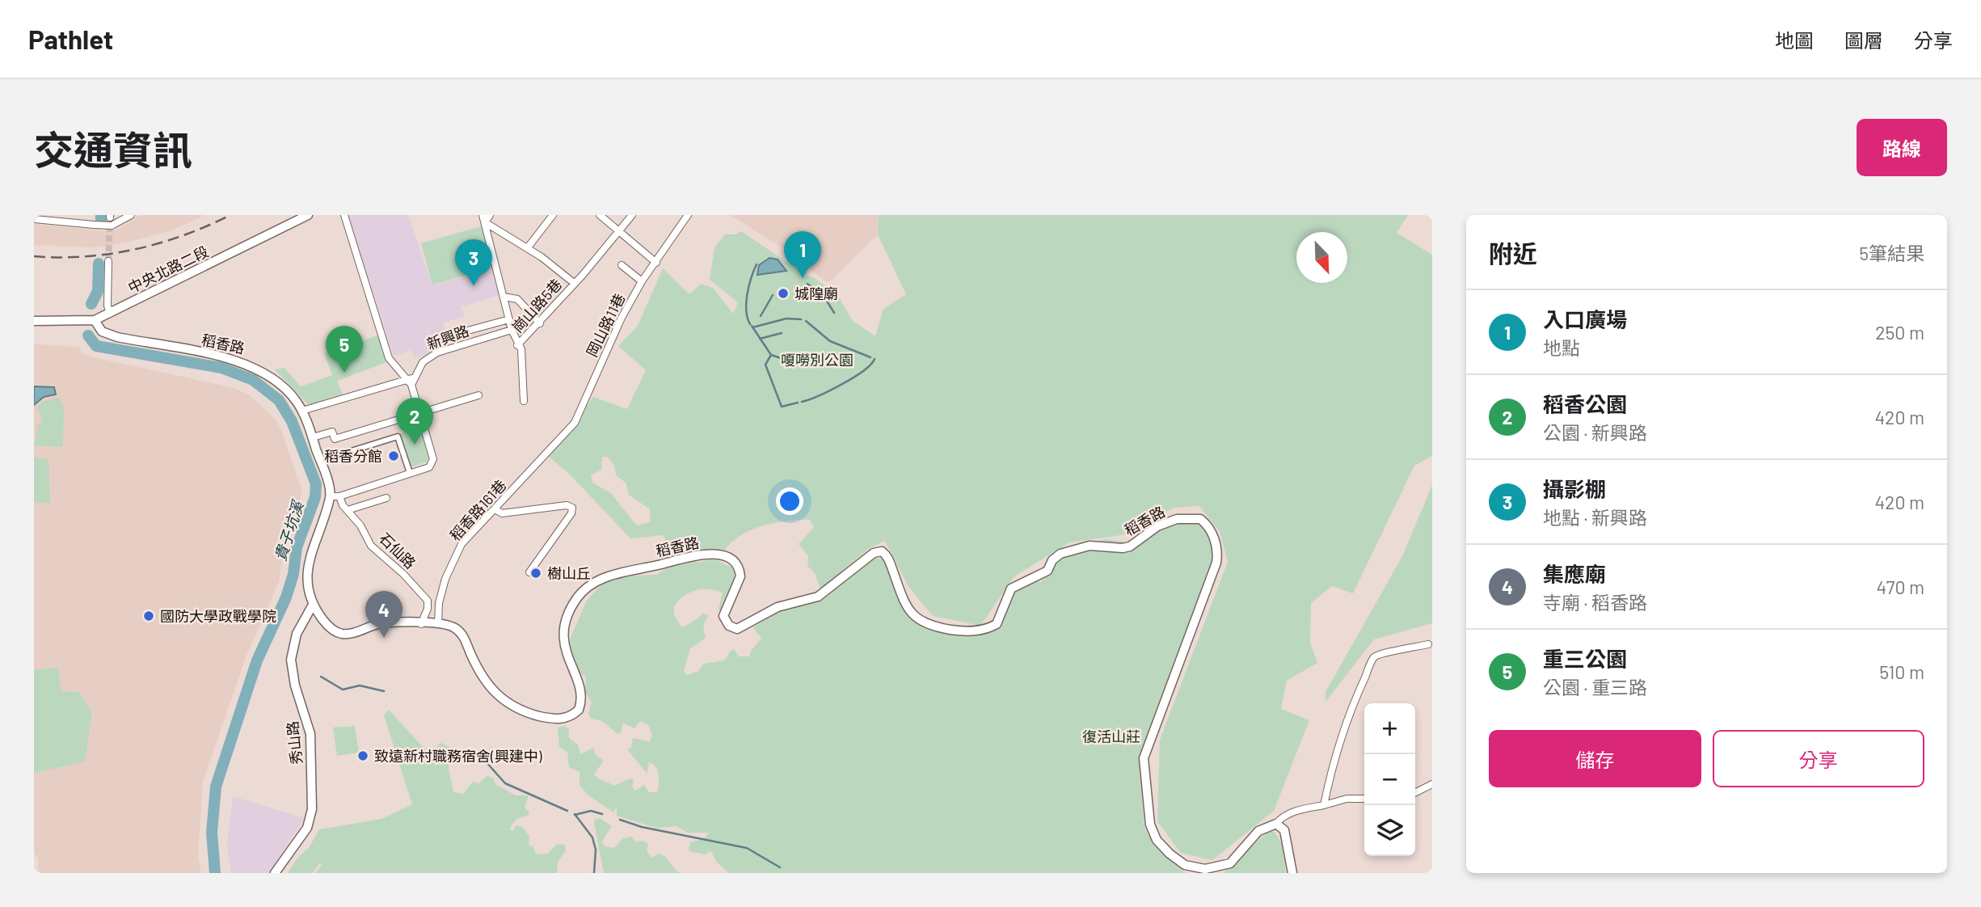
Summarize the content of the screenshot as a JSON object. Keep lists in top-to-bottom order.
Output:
{
  "streets": {
    "street": [
      "中央北路二段",
      "崗山路5巷",
      "岡山路11巷",
      "新興路",
      "稻香路",
      "稻香路161巷",
      "石仙路",
      "秀山路"
    ]
  },
  "crossings": [
    ["中央北路二段", "稻香路"],
    ["岡山路11巷", "稻香路161巷"],
    ["稻香路", "稻香路161巷"],
    ["稻香路", "石仙路"],
    ["稻香路", "秀山路"]
  ],
  "water": ["貴子坑溪"],
  "parks": ["嗄嘮別公園", "復活山莊"],
  "places": [
    "城隍廟",
    "稻香分館",
    "樹山丘",
    "國防大學政戰學院",
    "致遠新村職務宿舍(興建中)"
  ],
  "north": "bottom right",
  "page": {
    "header": "Pathlet",
    "nav": ["地圖", "圖層", "分享"],
    "title": "交通資訊",
    "buttons": [
      "路線",
      ["儲存", "分享"]
    ],
    "heading": ["附近", "5筆結果"],
    "pins": [
      "1",
      "3",
      "5",
      "2",
      "4"
    ],
    "list": [
      {
        "mark": "1",
        "name": "入口廣場",
        "note": "地點",
        "value": "250 m"
      },
      {
        "mark": "2",
        "name": "稻香公園",
        "note": "公園 · 新興路",
        "value": "420 m"
      },
      {
        "mark": "3",
        "name": "攝影棚",
        "note": "地點 · 新興路",
        "value": "420 m"
      },
      {
        "mark": "4",
        "name": "集應廟",
        "note": "寺廟 · 稻香路",
        "value": "470 m"
      },
      {
        "mark": "5",
        "name": "重三公園",
        "note": "公園 · 重三路",
        "value": "510 m"
      }
    ],
    "map_buttons": ["+", "−"]
  }
}
